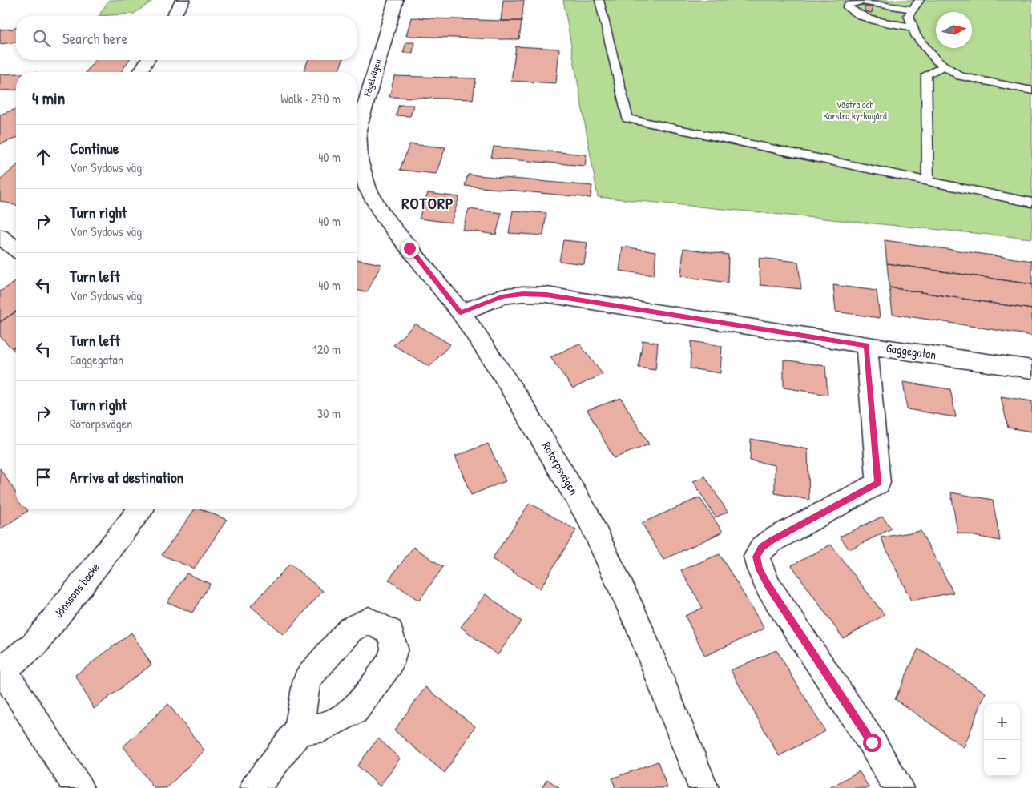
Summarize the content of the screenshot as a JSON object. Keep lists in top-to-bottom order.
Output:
{
  "streets": {
    "street": [
      "Fågelvägen",
      "Gaggegatan",
      "Rotorpsvägen",
      "Jönssons backe"
    ]
  },
  "crossings": [
    ["Fågelvägen", "Rotorpsvägen"],
    ["Gaggegatan", "Rotorpsvägen"]
  ],
  "districts": ["ROTORP"],
  "parks": ["Västra och Karslro kyrkogård"],
  "north": "right",
  "page": {
    "search": "Search here",
    "heading": ["4 min", "Walk · 270 m"],
    "list": [
      ["Continue", "Von Sydows väg", "40 m"],
      ["Turn right", "Von Sydows väg", "40 m"],
      ["Turn left", "Von Sydows väg", "40 m"],
      ["Turn left", "Gaggegatan", "120 m"],
      ["Turn right", "Rotorpsvägen", "30 m"],
      "Arrive at destination"
    ],
    "map_buttons": ["+", "−"]
  }
}
